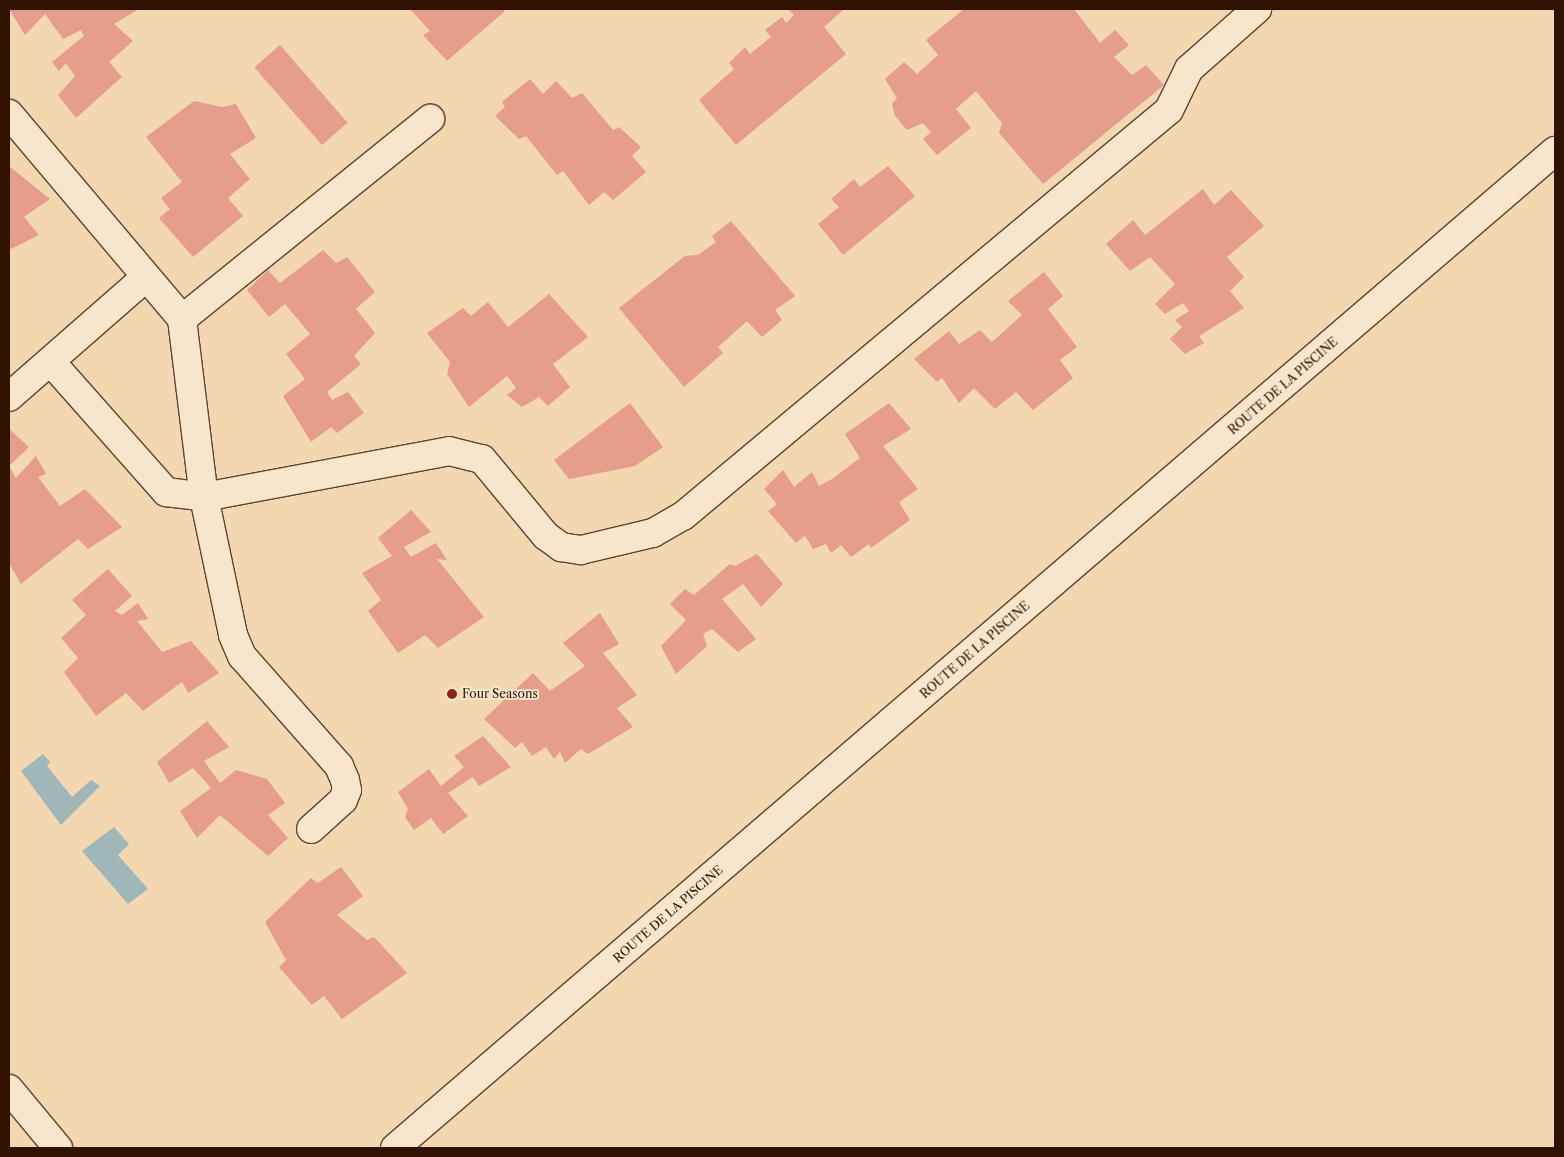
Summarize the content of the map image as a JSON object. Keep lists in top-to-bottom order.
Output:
{
  "streets": {
    "street": ["ROUTE DE LA PISCINE"]
  },
  "places": ["Four Seasons"]
}
